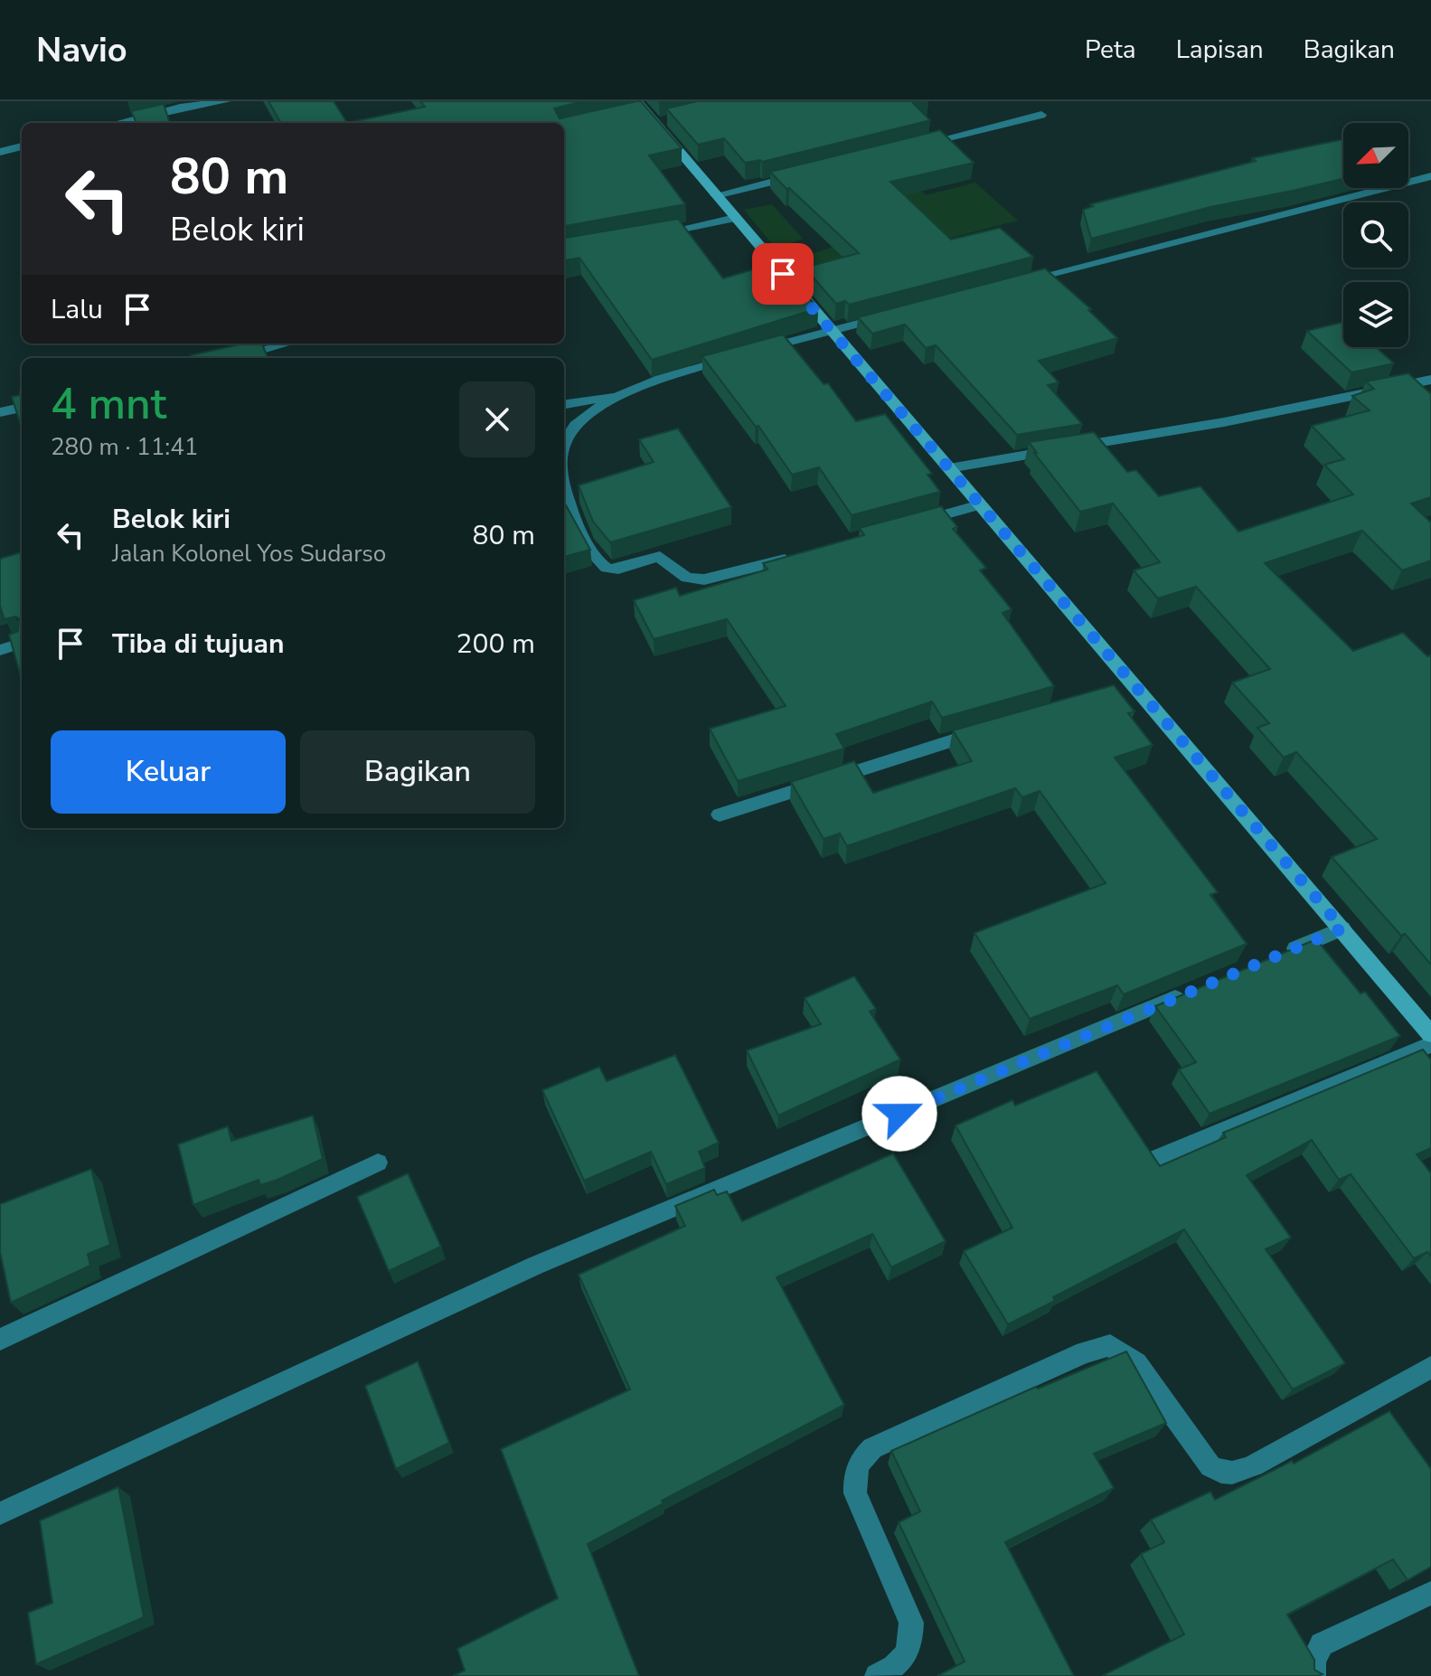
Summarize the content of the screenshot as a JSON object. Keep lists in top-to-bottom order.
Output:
{
  "north": "bottom left",
  "page": {
    "header": "Navio",
    "nav": ["Peta", "Lapisan", "Bagikan"],
    "turn": ["80 m", "Belok kiri"],
    "then": "Lalu",
    "heading": ["4 mnt", "280 m · 11:41"],
    "list": [
      {
        "name": "Belok kiri",
        "note": "Jalan Kolonel Yos Sudarso",
        "value": "80 m"
      },
      {
        "name": "Tiba di tujuan",
        "value": "200 m"
      }
    ],
    "buttons": ["Keluar", "Bagikan"]
  }
}
